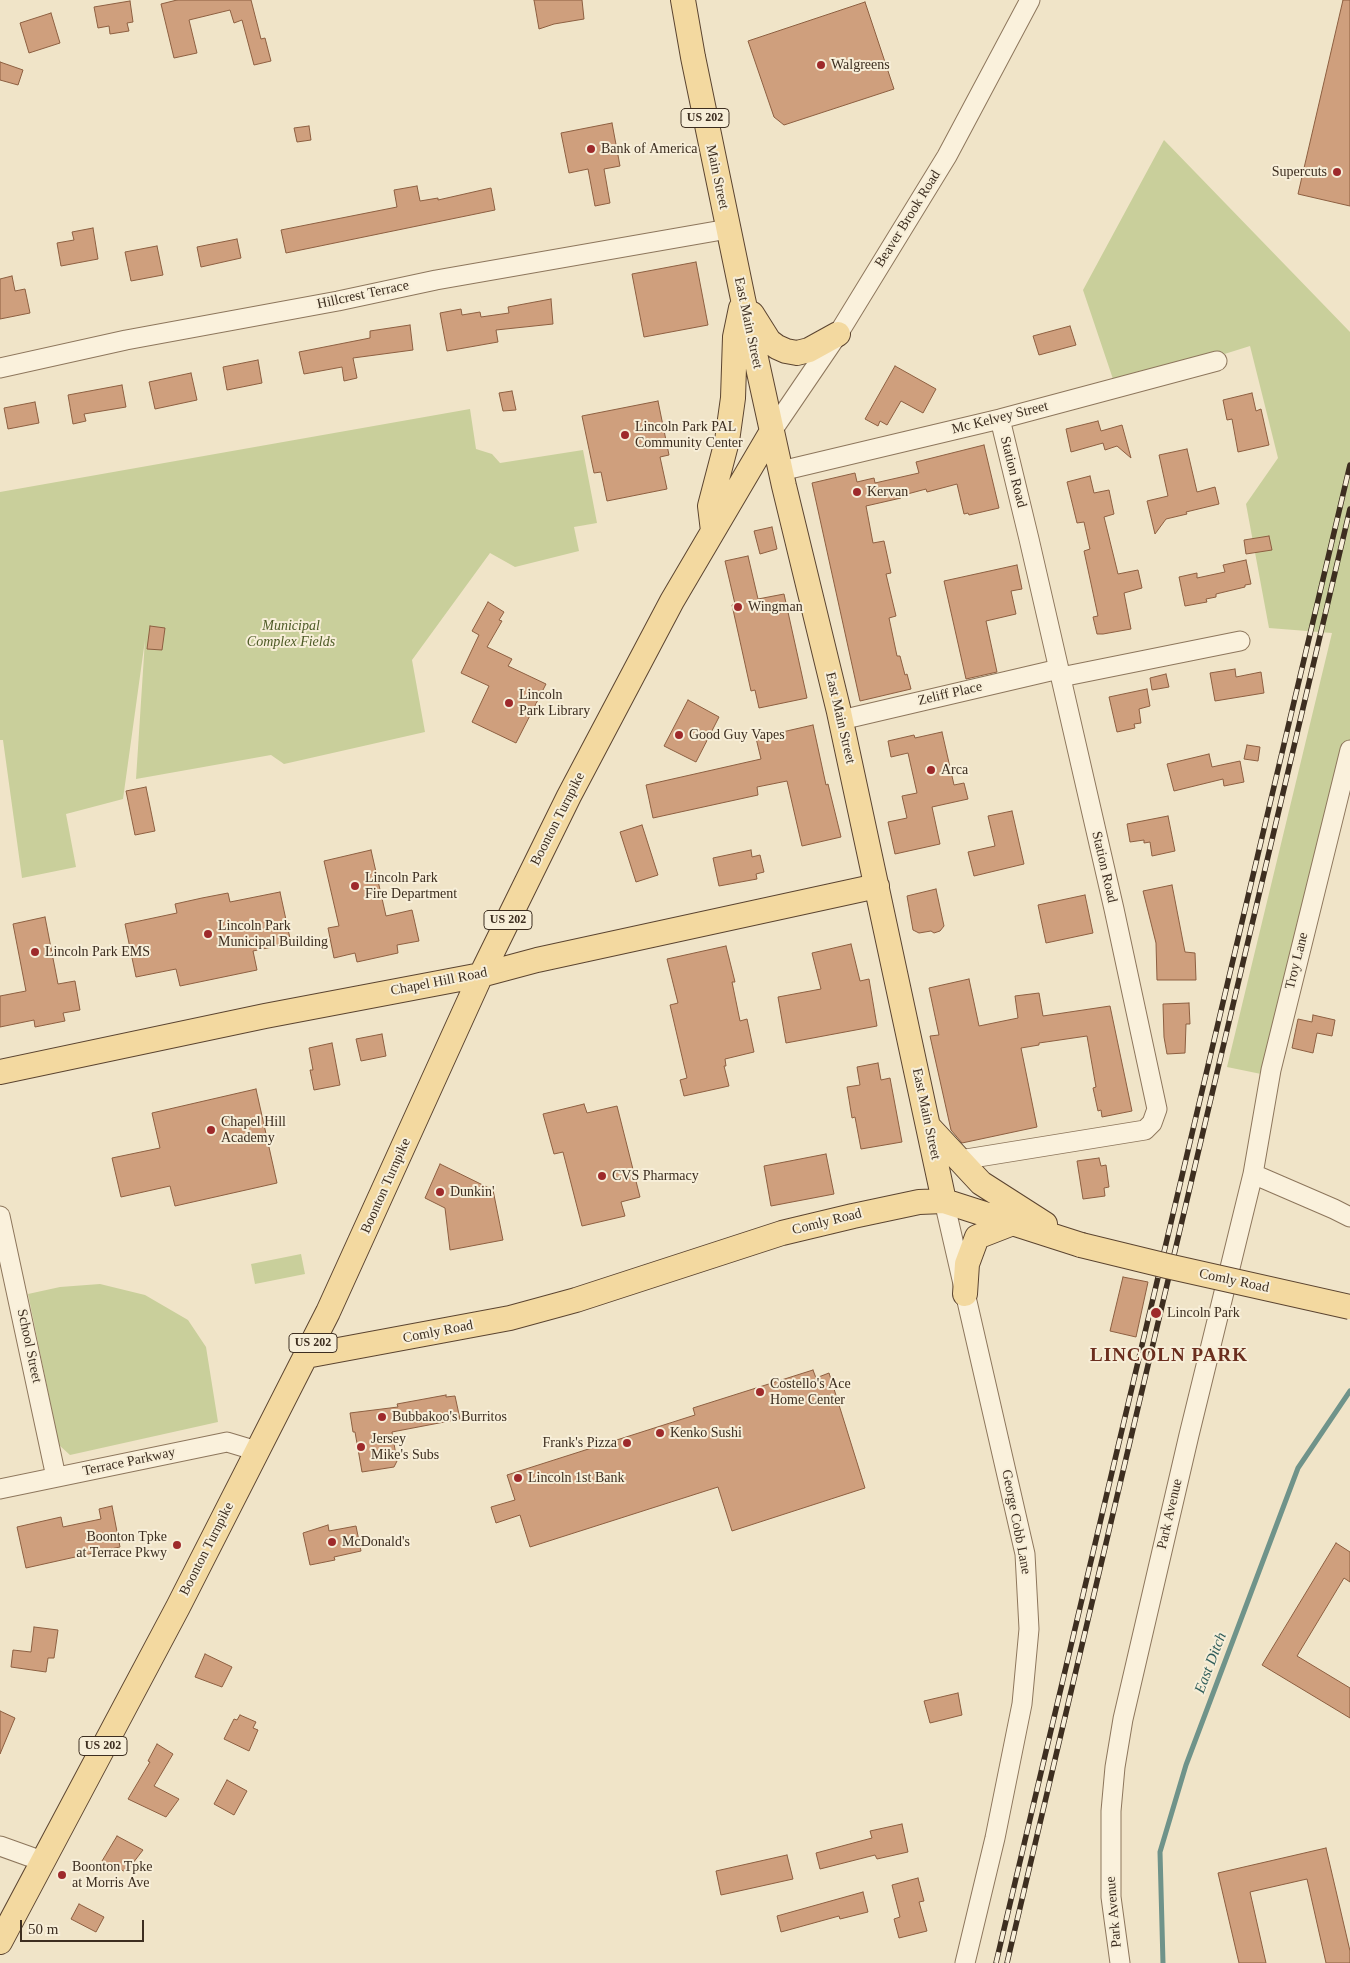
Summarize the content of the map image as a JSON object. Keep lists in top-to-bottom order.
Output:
{
  "streets": {
    "main road": [
      "US 202",
      "Main Street",
      "East Main Street",
      "Boonton Turnpike",
      "Chapel Hill Road",
      "Comly Road"
    ],
    "street": [
      "Beaver Brook Road",
      "Hillcrest Terrace",
      "Mc Kelvey Street",
      "Station Road",
      "Zeliff Place",
      "Troy Lane",
      "School Street",
      "Terrace Parkway",
      "Park Avenue",
      "George Cobb Lane"
    ]
  },
  "crossings": [
    ["US 202", "East Main Street"],
    ["US 202", "Boonton Turnpike"],
    ["Main Street", "Hillcrest Terrace"],
    ["Main Street", "East Main Street"],
    ["Beaver Brook Road", "East Main Street"],
    ["Beaver Brook Road", "Boonton Turnpike"],
    ["Hillcrest Terrace", "East Main Street"],
    ["East Main Street", "Mc Kelvey Street"],
    ["East Main Street", "Zeliff Place"],
    ["East Main Street", "Boonton Turnpike"],
    ["East Main Street", "Chapel Hill Road"],
    ["East Main Street", "Comly Road"],
    ["East Main Street", "George Cobb Lane"],
    ["Mc Kelvey Street", "Station Road"],
    ["Station Road", "Zeliff Place"],
    ["Boonton Turnpike", "Chapel Hill Road"],
    ["Boonton Turnpike", "Comly Road"],
    ["Boonton Turnpike", "Terrace Parkway"],
    ["Troy Lane", "Park Avenue"],
    ["Comly Road", "George Cobb Lane"],
    ["School Street", "Terrace Parkway"]
  ],
  "districts": ["LINCOLN PARK"],
  "water": ["East Ditch"],
  "parks": ["Municipal Complex Fields"],
  "places": [
    "Walgreens",
    "Bank of America",
    "Supercuts",
    "Lincoln Park PAL Community Center",
    "Kervan",
    "Wingman",
    "Lincoln Park Library",
    "Good Guy Vapes",
    "Arca",
    "Lincoln Park Fire Department",
    "Lincoln Park Municipal Building",
    "Lincoln Park EMS",
    "Chapel Hill Academy",
    "CVS Pharmacy",
    "Dunkin'",
    "Lincoln Park",
    "Costello's Ace Home Center",
    "Bubbakoo's Burritos",
    "Kenko Sushi",
    "Frank's Pizza",
    "Jersey Mike's Subs",
    "Lincoln 1st Bank",
    "McDonald's",
    "Boonton Tpke at Terrace Pkwy",
    "Boonton Tpke at Morris Ave"
  ],
  "scale_bar": "50 m"
}
